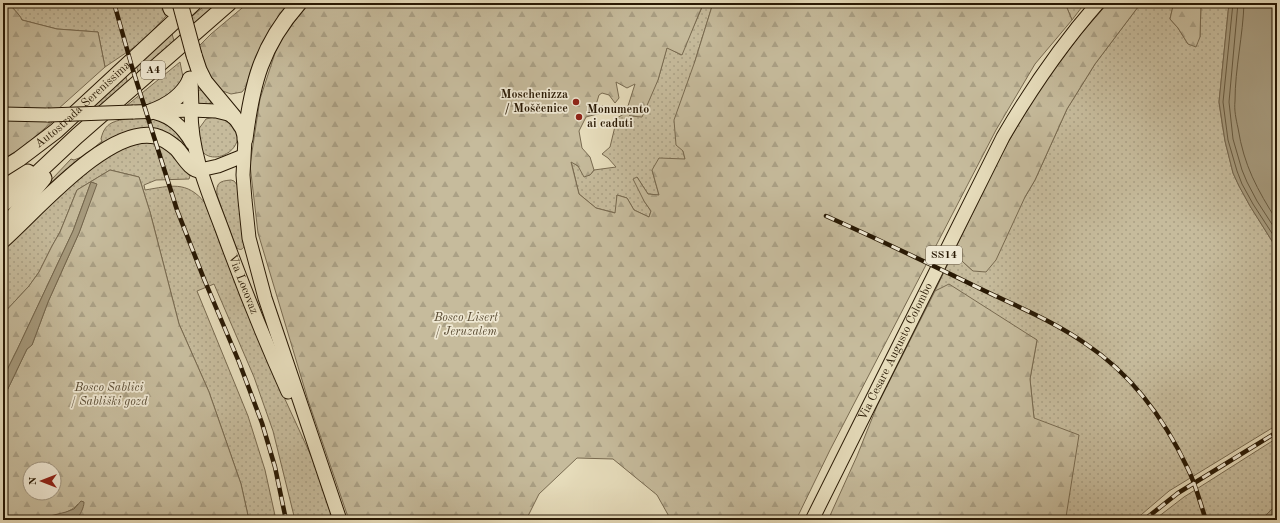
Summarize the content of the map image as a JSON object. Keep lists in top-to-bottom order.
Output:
{
  "streets": {
    "highway": ["A4", "Autostrada Serenissima"],
    "main road": ["SS14", "Via Locovaz", "Via Cesare Augusto Colombo"]
  },
  "crossings": [
    ["A4", "Autostrada Serenissima"]
  ],
  "parks": ["Bosco Lisert / Jeruzalem", "Bosco Sablici / Sabliški gozd"],
  "places": ["Moschenizza / Moščenice", "Monumento ai caduti"],
  "north": "left"
}
